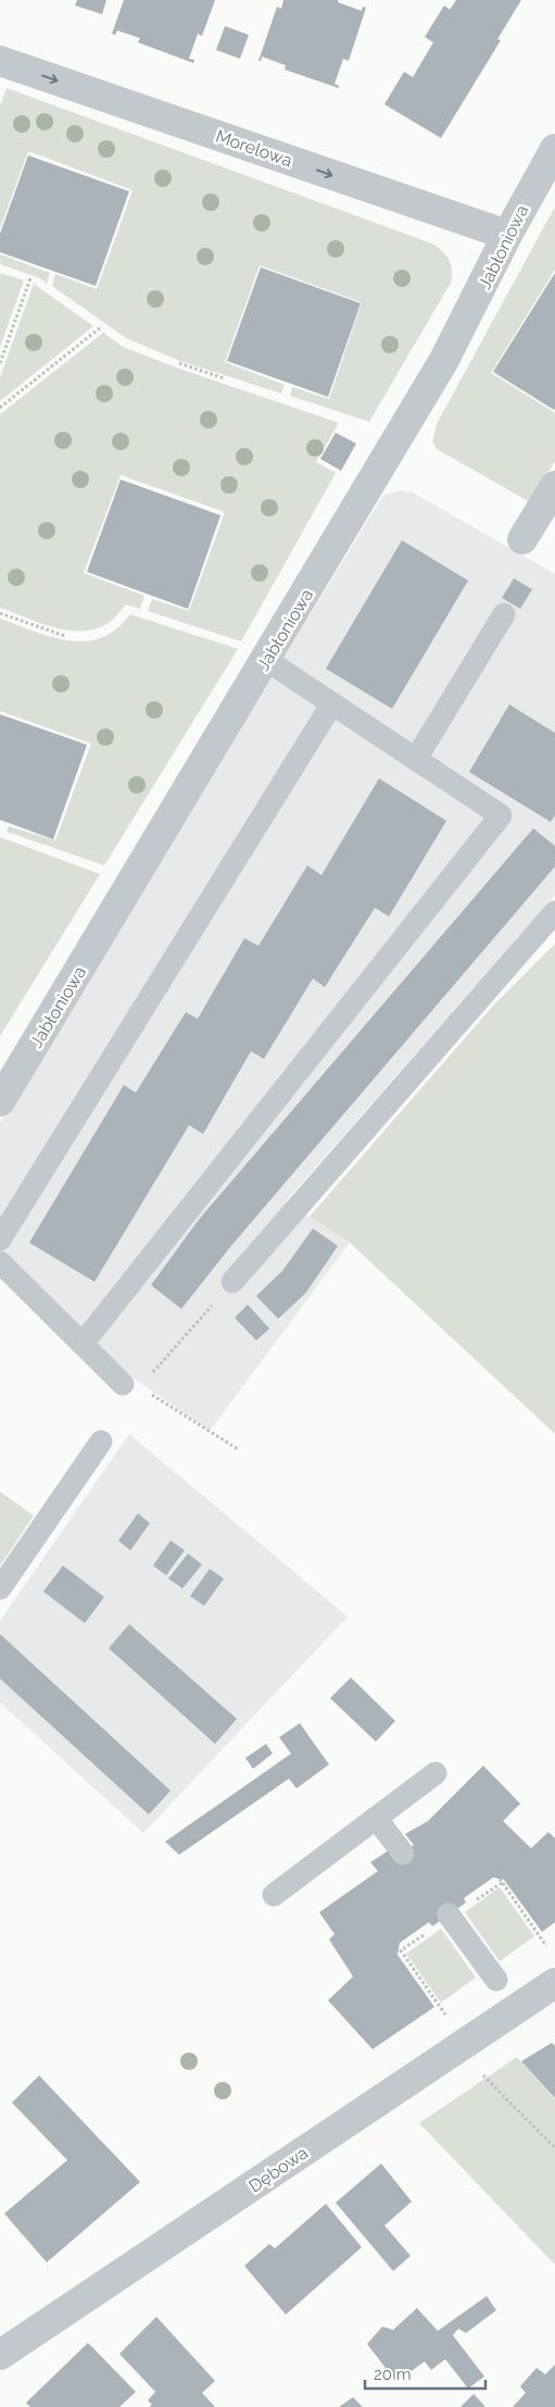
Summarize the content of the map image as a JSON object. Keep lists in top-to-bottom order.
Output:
{
  "streets": {
    "street": ["Morelowa", "Jabłoniowa", "Dębowa"]
  },
  "crossings": [
    ["Morelowa", "Jabłoniowa"]
  ],
  "one_way": ["Morelowa"],
  "scale_bar": "20 m"
}
